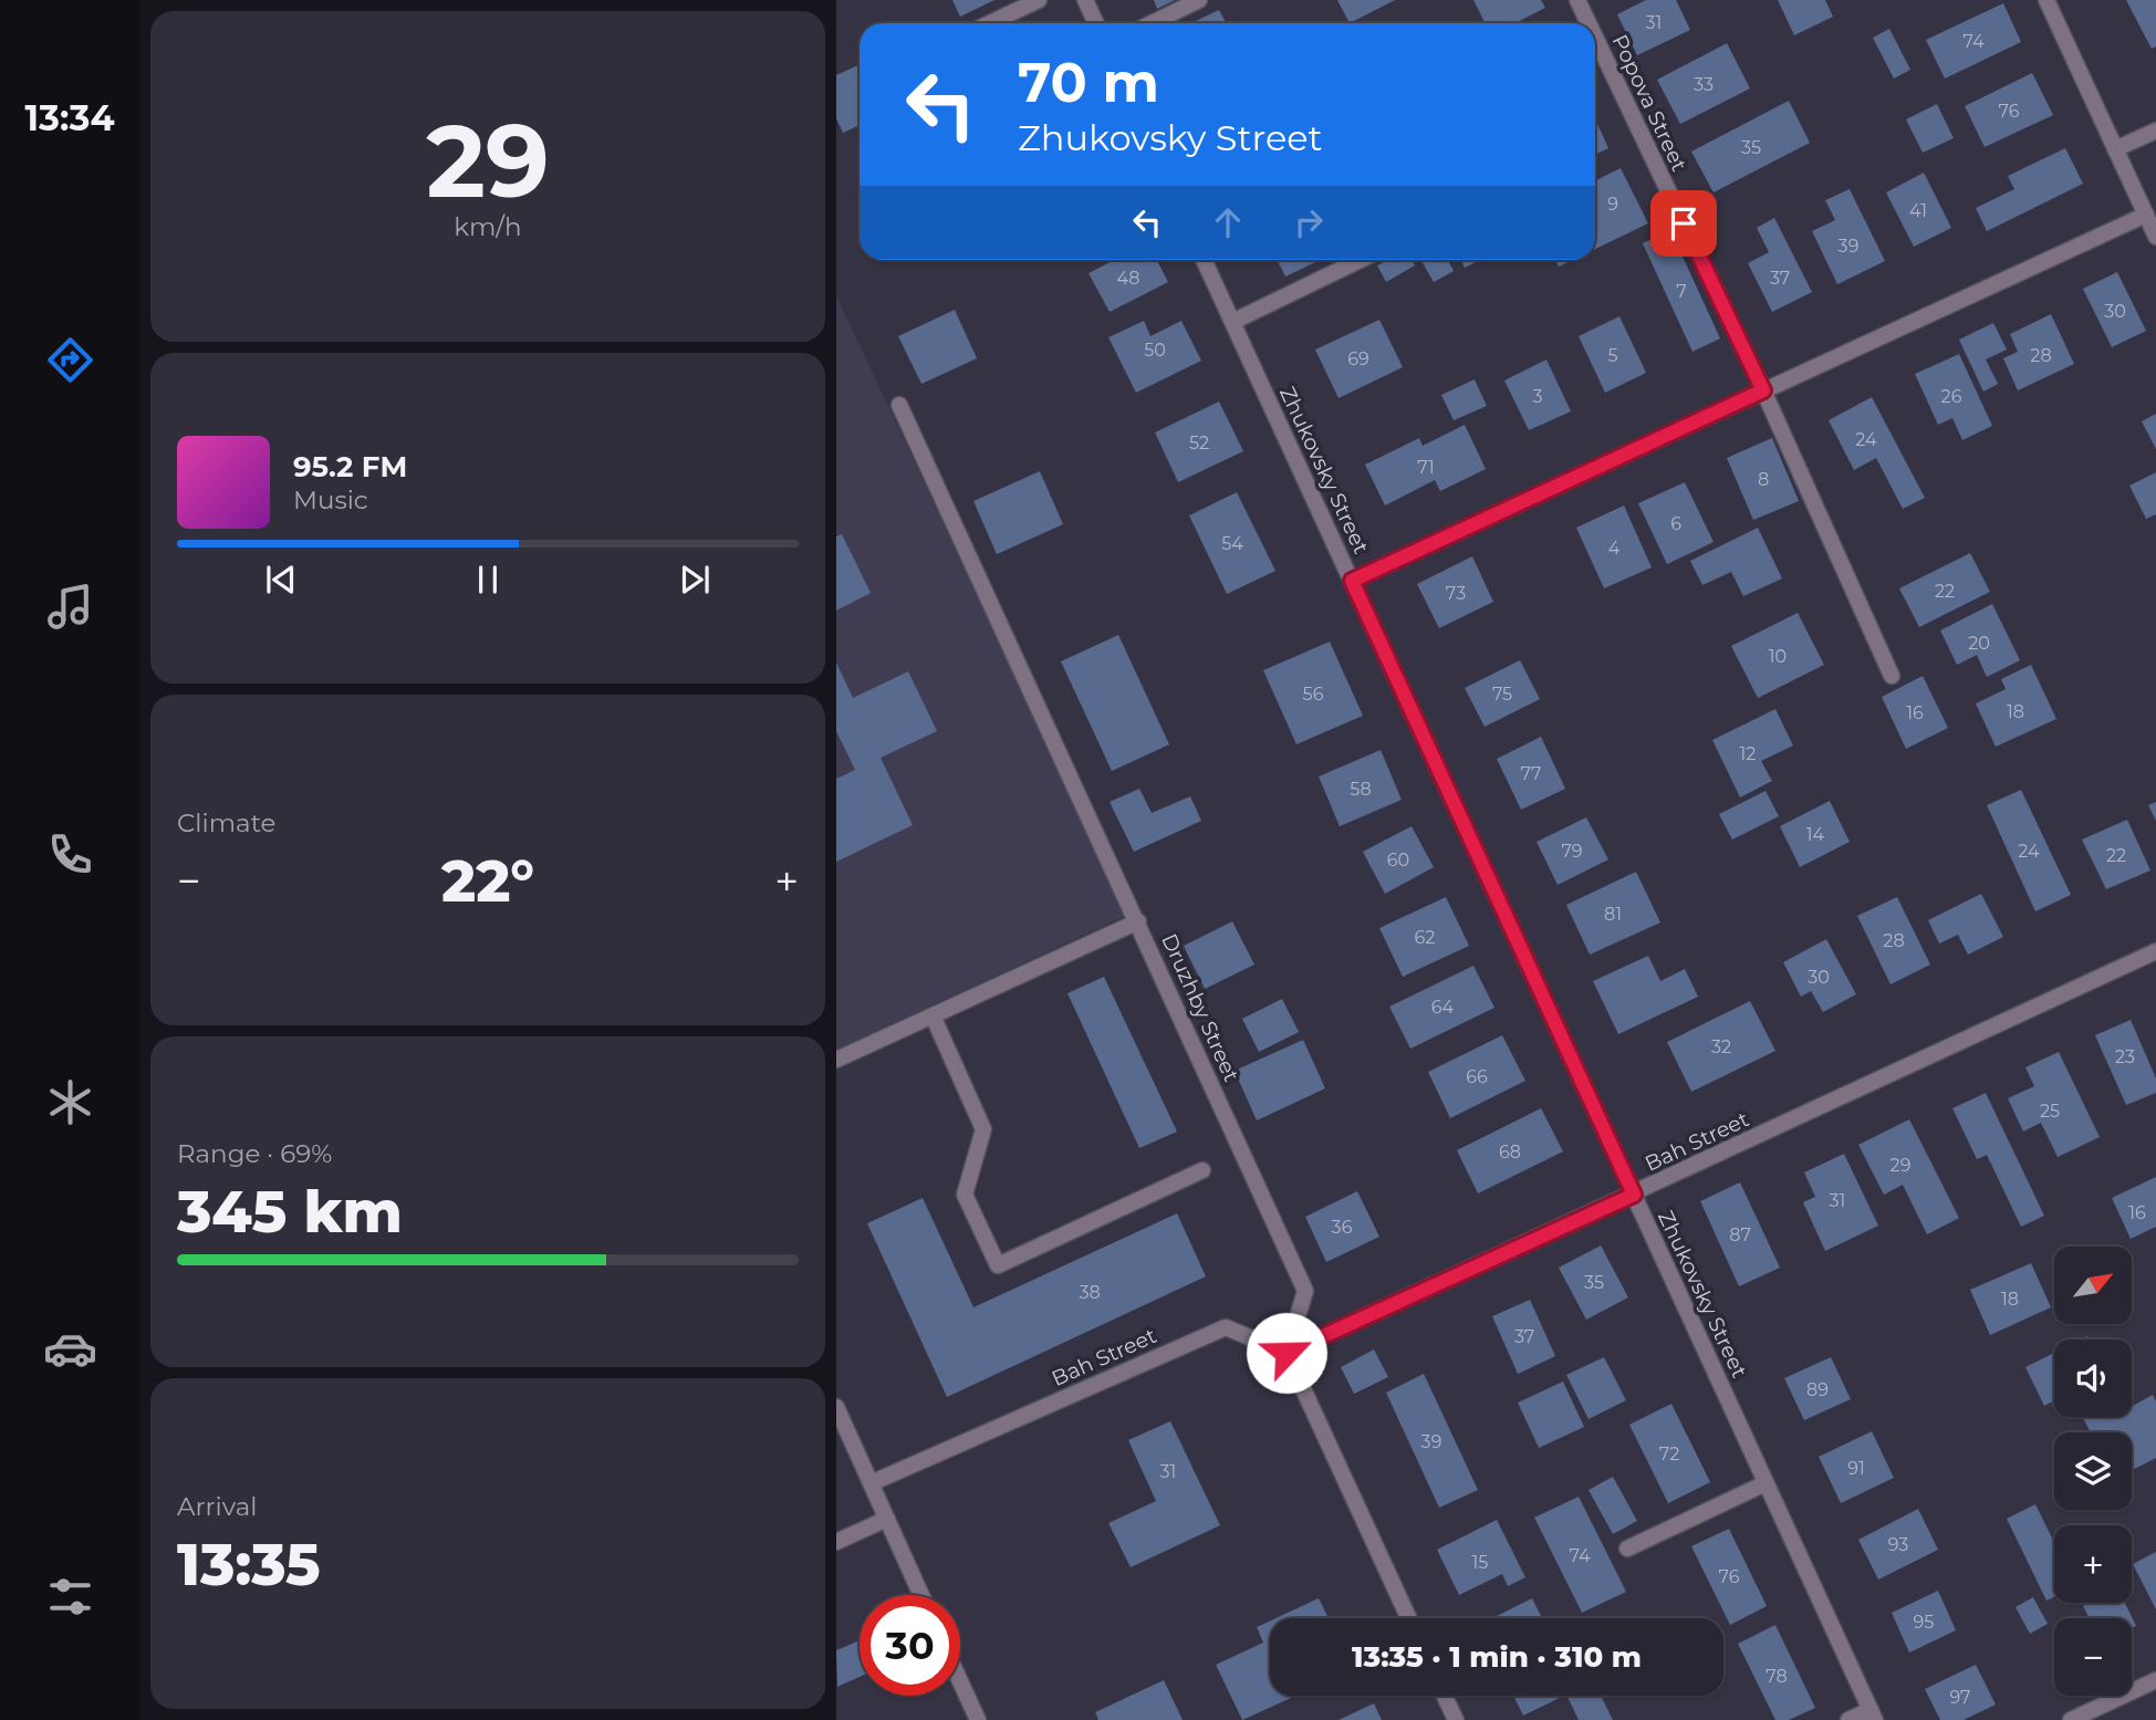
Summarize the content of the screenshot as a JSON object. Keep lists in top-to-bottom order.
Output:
{
  "streets": {
    "street": [
      "Popova Street",
      "Zhukovsky Street",
      "Druzhby Street",
      "Bah Street"
    ]
  },
  "crossings": [
    ["Zhukovsky Street", "Bah Street"],
    ["Druzhby Street", "Bah Street"]
  ],
  "house_numbers": [
    "31",
    "74",
    "33",
    "76",
    "35",
    "9",
    "41",
    "39",
    "48",
    "37",
    "7",
    "30",
    "50",
    "5",
    "28",
    "69",
    "3",
    "26",
    "24",
    "52",
    "71",
    "8",
    "6",
    "54",
    "4",
    "22",
    "73",
    "20",
    "10",
    "56",
    "75",
    "18",
    "16",
    "12",
    "77",
    "58",
    "14",
    "79",
    "24",
    "22",
    "60",
    "81",
    "62",
    "28",
    "30",
    "64",
    "32",
    "23",
    "66",
    "25",
    "68",
    "29",
    "31",
    "16",
    "36",
    "87",
    "35",
    "38",
    "18",
    "37",
    "89",
    "39",
    "72",
    "91",
    "31",
    "93",
    "74",
    "15",
    "76",
    "95",
    "78",
    "97"
  ],
  "north": "top right",
  "page": {
    "tabs": "13:34",
    "tile": [
      ["29", "km/h"],
      "Climate",
      ["Range · 69%", "345 km"],
      ["Arrival", "13:35"]
    ],
    "turn": ["70 m", "Zhukovsky Street"],
    "song": ["95.2 FM", "Music"],
    "heat": ["−", "22°", "+"],
    "map_buttons": ["+", "−"],
    "limit": "30",
    "trip": "13:35 · 1 min · 310 m"
  }
}
